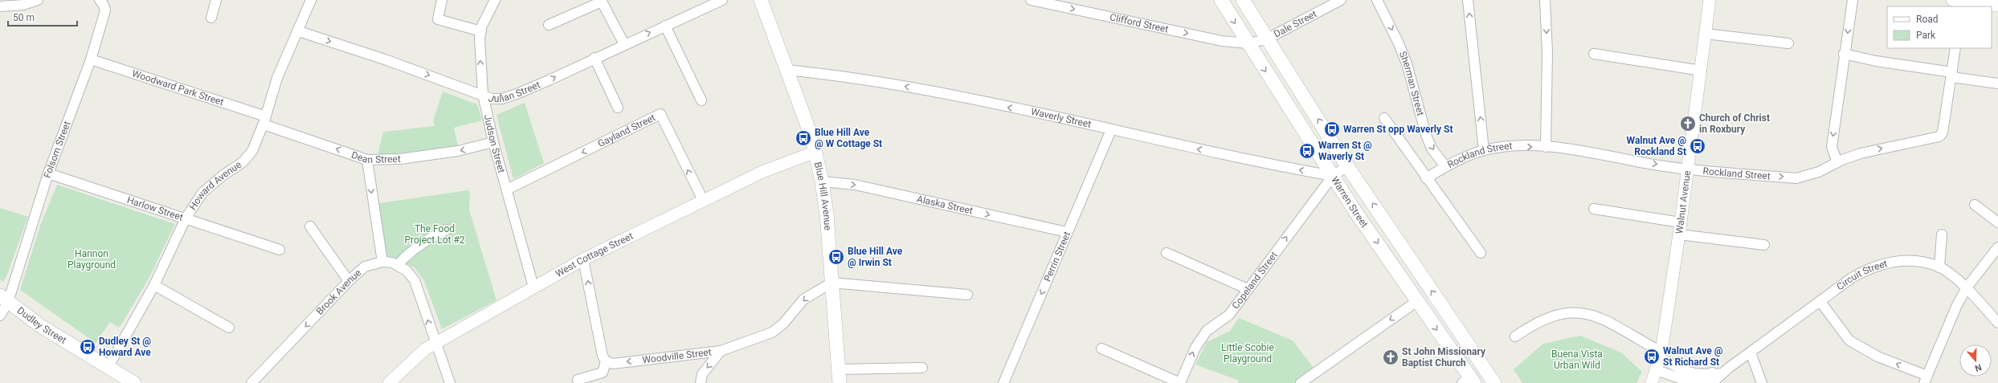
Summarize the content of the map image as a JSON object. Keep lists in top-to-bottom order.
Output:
{
  "streets": {
    "main road": ["Blue Hill Avenue", "Warren Street", "Dudley Street"],
    "street": [
      "Clifford Street",
      "Dale Street",
      "Sherman Street",
      "Woodward Park Street",
      "Julian Street",
      "Waverly Street",
      "Gayland Street",
      "Judson Street",
      "Folsom Street",
      "Dean Street",
      "Rockland Street",
      "Howard Avenue",
      "Walnut Avenue",
      "Alaska Street",
      "Harlow Street",
      "West Cottage Street",
      "Perrin Street",
      "Circuit Street",
      "Copeland Street",
      "Brook Avenue",
      "Woodville Street"
    ]
  },
  "crossings": [
    ["Clifford Street", "Dale Street"],
    ["Clifford Street", "Warren Street"],
    ["Dale Street", "Warren Street"],
    ["Sherman Street", "Rockland Street"],
    ["Woodward Park Street", "Folsom Street"],
    ["Woodward Park Street", "Dean Street"],
    ["Woodward Park Street", "Howard Avenue"],
    ["Julian Street", "Judson Street"],
    ["Julian Street", "Howard Avenue"],
    ["Waverly Street", "Blue Hill Avenue"],
    ["Waverly Street", "Warren Street"],
    ["Waverly Street", "Perrin Street"],
    ["Waverly Street", "Copeland Street"],
    ["Gayland Street", "Judson Street"],
    ["Gayland Street", "West Cottage Street"],
    ["Judson Street", "Dean Street"],
    ["Judson Street", "West Cottage Street"],
    ["Folsom Street", "Harlow Street"],
    ["Folsom Street", "Dudley Street"],
    ["Dean Street", "Howard Avenue"],
    ["Rockland Street", "Walnut Avenue"],
    ["Howard Avenue", "Harlow Street"],
    ["Howard Avenue", "Dudley Street"],
    ["Blue Hill Avenue", "Alaska Street"],
    ["Blue Hill Avenue", "West Cottage Street"],
    ["Blue Hill Avenue", "Woodville Street"],
    ["Warren Street", "Copeland Street"],
    ["Walnut Avenue", "Circuit Street"],
    ["Alaska Street", "Perrin Street"]
  ],
  "one_way": [
    "Clifford Street",
    "Julian Street",
    "Waverly Street",
    "Dean Street",
    "Alaska Street",
    "Perrin Street",
    "Copeland Street",
    "Brook Avenue",
    "Woodville Street"
  ],
  "parks": [
    "The Food Project Lot #2",
    "Hannon Playground",
    "Little Scobie Playground",
    "Buena Vista Urban Wild"
  ],
  "places": {
    "church": ["Church of Christ in Roxbury", "St John Missionary Baptist Church"],
    "bus stop": [
      "Warren St opp Waverly St",
      "Blue Hill Ave @ W Cottage St",
      "Walnut Ave @ Rockland St",
      "Warren St @ Waverly St",
      "Blue Hill Ave @ Irwin St",
      "Dudley St @ Howard Ave",
      "Walnut Ave @ St Richard St"
    ]
  },
  "legend": ["Road", "Park"],
  "scale_bar": "50 m",
  "north": "bottom"
}
